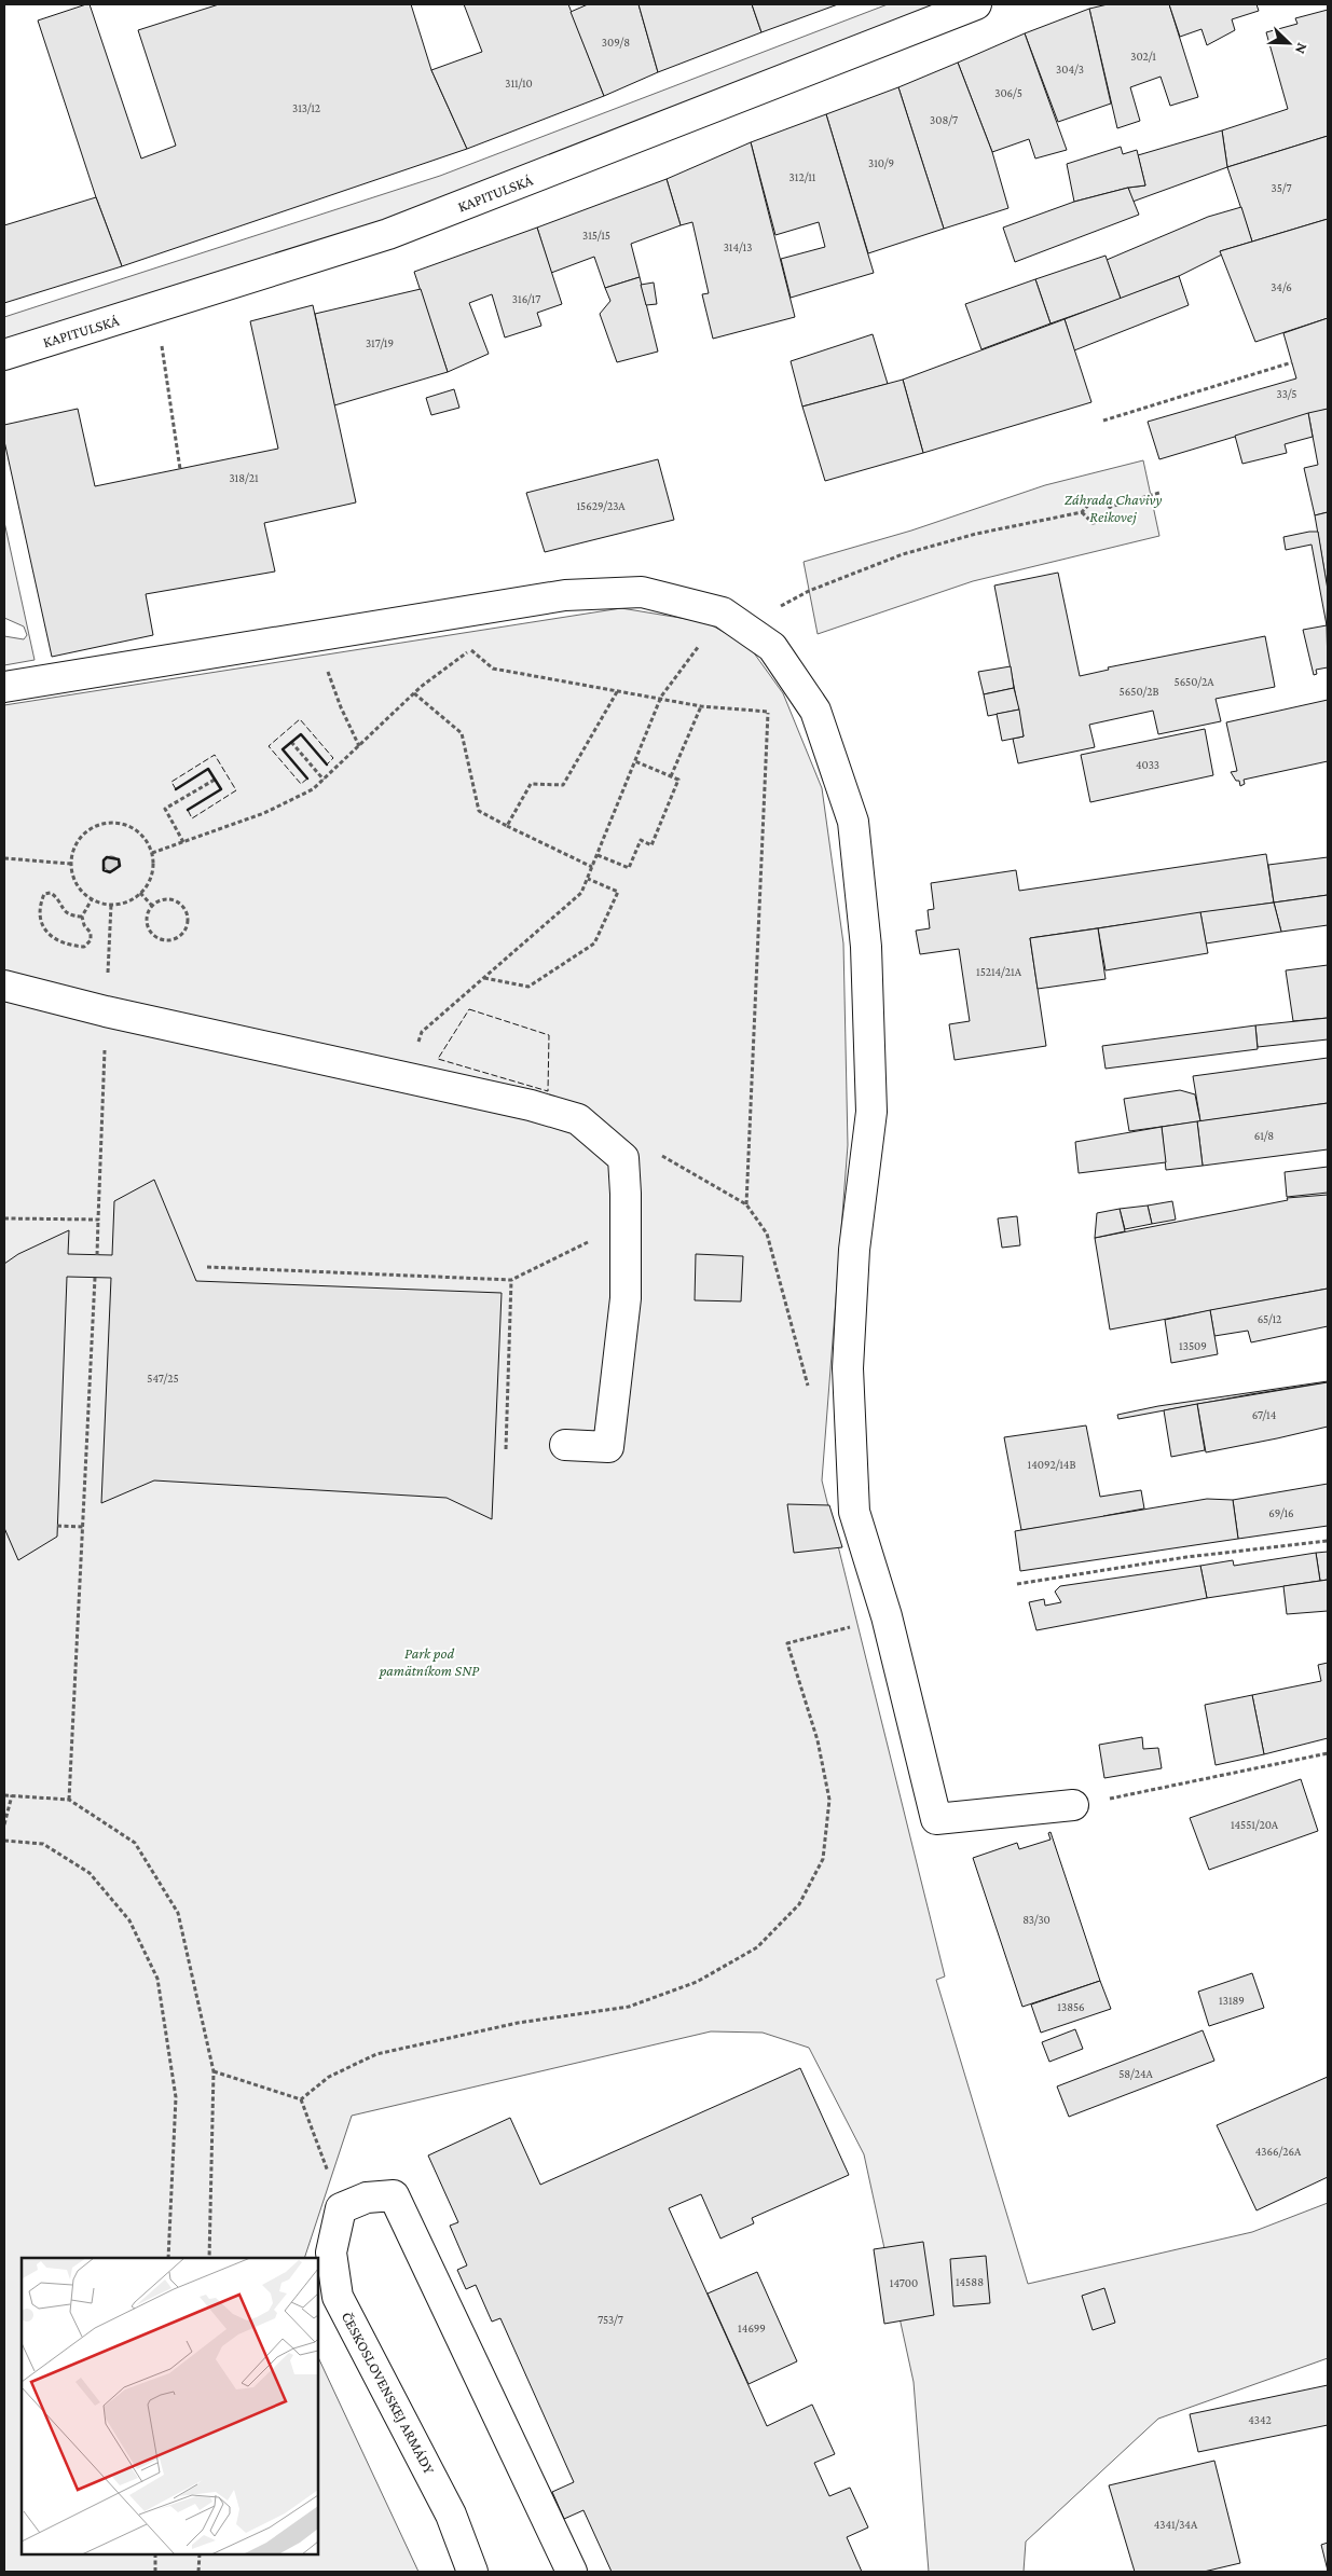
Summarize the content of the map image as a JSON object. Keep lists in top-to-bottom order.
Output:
{
  "streets": {
    "street": ["KAPITULSKÁ", "ČESKOSLOVENSKEJ ARMÁDY"]
  },
  "parks": ["Záhrada Chavivy Reikovej", "Park pod pamätníkom SNP"],
  "house_numbers": [
    "309/8",
    "302/1",
    "304/3",
    "311/10",
    "306/5",
    "313/12",
    "308/7",
    "310/9",
    "312/11",
    "35/7",
    "315/15",
    "314/13",
    "34/6",
    "316/17",
    "317/19",
    "33/5",
    "318/21",
    "15629/23A",
    "5650/2A",
    "5650/2B",
    "4033",
    "15214/21A",
    "61/8",
    "65/12",
    "13509",
    "547/25",
    "67/14",
    "14092/14B",
    "69/16",
    "14551/20A",
    "83/30",
    "13189",
    "13856",
    "58/24A",
    "4366/26A",
    "14588",
    "14700",
    "753/7",
    "14699",
    "4342",
    "4341/34A"
  ],
  "north": "bottom right"
}
